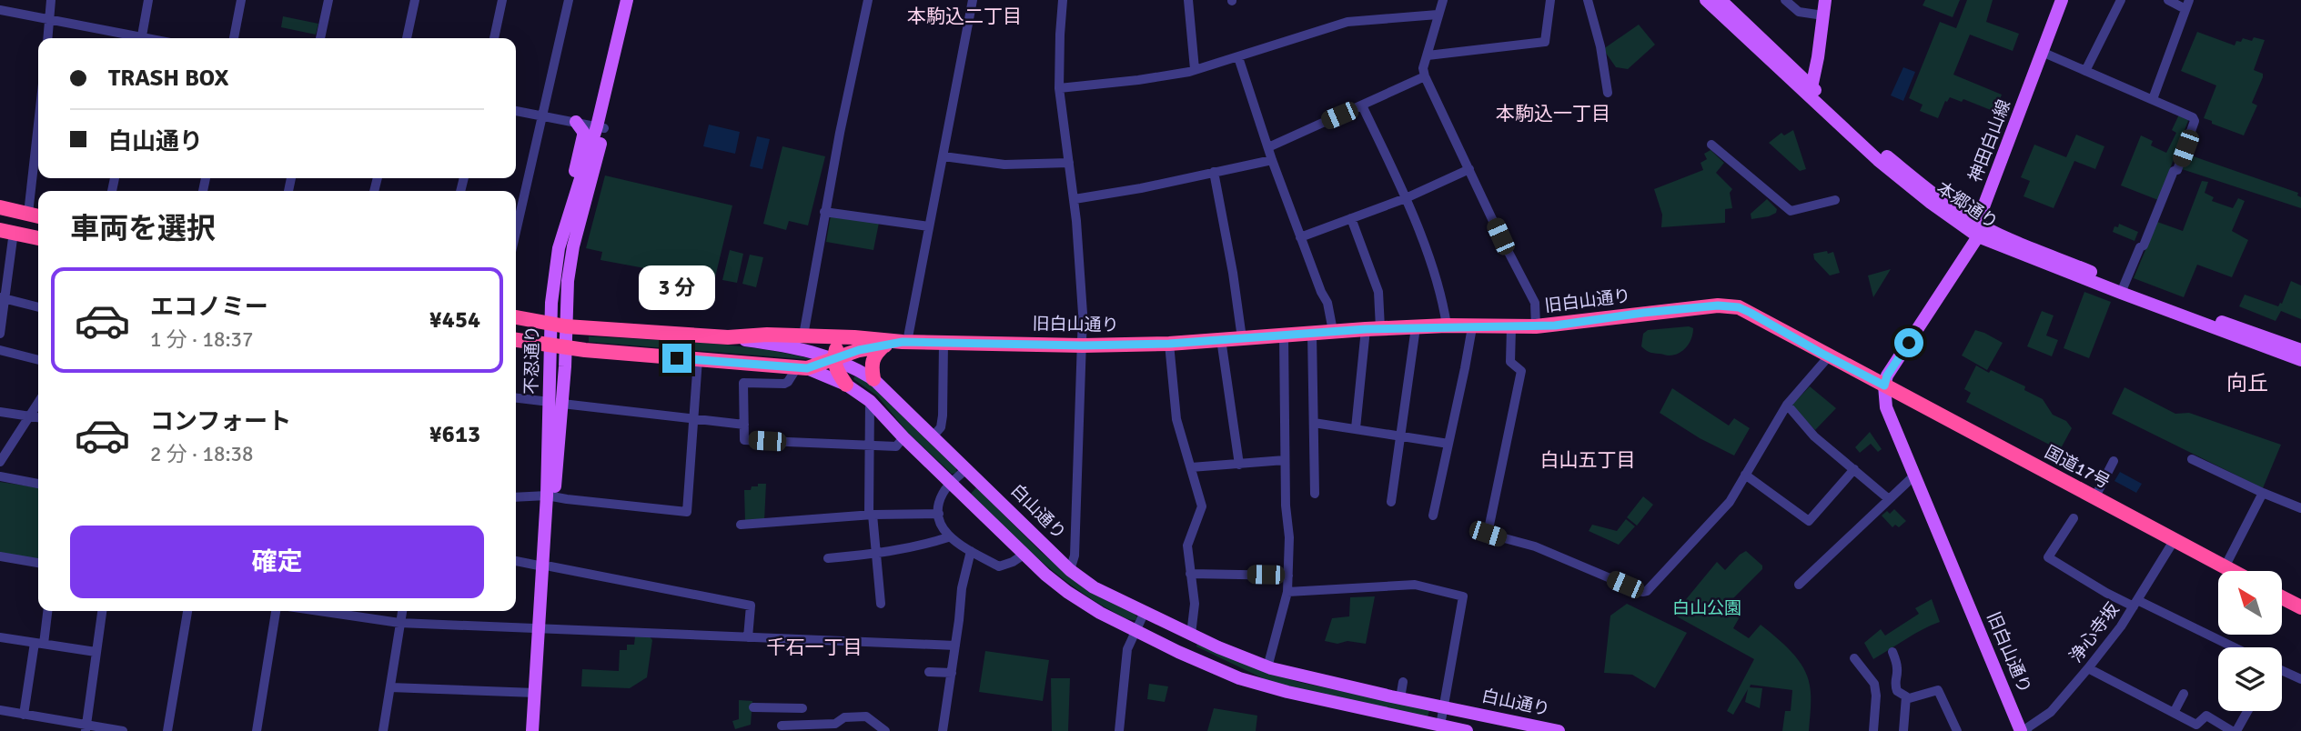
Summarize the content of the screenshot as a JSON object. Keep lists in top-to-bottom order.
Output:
{
  "streets": {
    "highway": ["旧白山通り", "国道17号", "白山通り"],
    "main road": ["神田白山線", "本郷通り", "不忍通り"],
    "street": ["浄心寺坂"]
  },
  "crossings": [
    ["神田白山線", "本郷通り"],
    ["神田白山線", "旧白山通り"],
    ["神田白山線", "国道17号"],
    ["旧白山通り", "国道17号"],
    ["不忍通り", "白山通り"],
    ["国道17号", "浄心寺坂"]
  ],
  "districts": [
    "本駒込二丁目",
    "本駒込一丁目",
    "向丘",
    "白山五丁目",
    "千石一丁目"
  ],
  "parks": ["白山公園"],
  "north": "top left",
  "page": {
    "banner": ["TRASH BOX", "白山通り"],
    "heading": "車両を選択",
    "bubble": "3 分",
    "list": [
      {
        "name": "エコノミー",
        "note": "1 分 · 18:37",
        "value": "¥454"
      },
      {
        "name": "コンフォート",
        "note": "2 分 · 18:38",
        "value": "¥613"
      }
    ],
    "buttons": "確定"
  }
}
